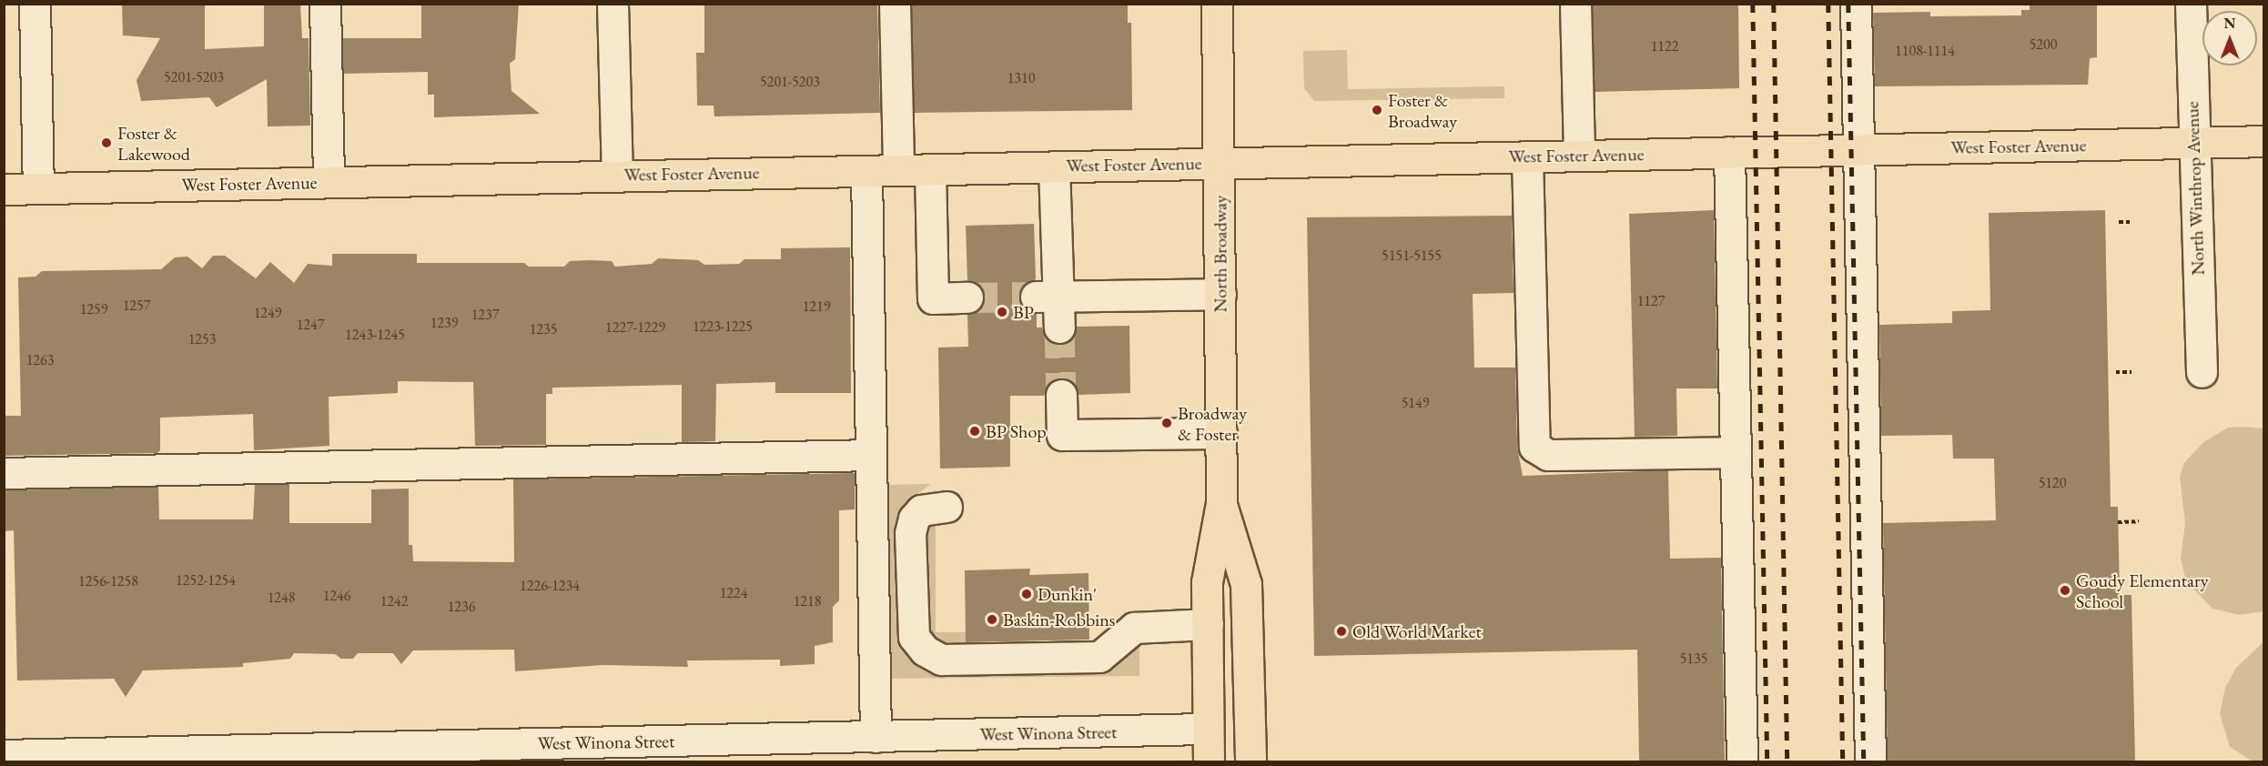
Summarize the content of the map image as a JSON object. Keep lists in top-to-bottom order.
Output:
{
  "streets": {
    "main road": ["West Foster Avenue", "North Broadway"],
    "street": ["North Winthrop Avenue", "West Winona Street"]
  },
  "crossings": [
    ["West Foster Avenue", "North Winthrop Avenue"],
    ["West Foster Avenue", "North Broadway"],
    ["North Broadway", "West Winona Street"]
  ],
  "places": [
    "Foster & Broadway",
    "Foster & Lakewood",
    "BP",
    "Broadway & Foster",
    "BP Shop",
    "Goudy Elementary School",
    "Dunkin'",
    "Baskin-Robbins",
    "Old World Market"
  ],
  "house_numbers": [
    "5200",
    "1122",
    "1108-1114",
    "5201-5203",
    "1310",
    "5201-5203",
    "5151-5155",
    "1127",
    "1257",
    "1219",
    "1259",
    "1249",
    "1237",
    "1239",
    "1247",
    "1223-1225",
    "1227-1229",
    "1235",
    "1243-1245",
    "1253",
    "1263",
    "5149",
    "5120",
    "1252-1254",
    "1256-1258",
    "1226-1234",
    "1224",
    "1246",
    "1248",
    "1242",
    "1218",
    "1236",
    "5135"
  ],
  "north": "top"
}
